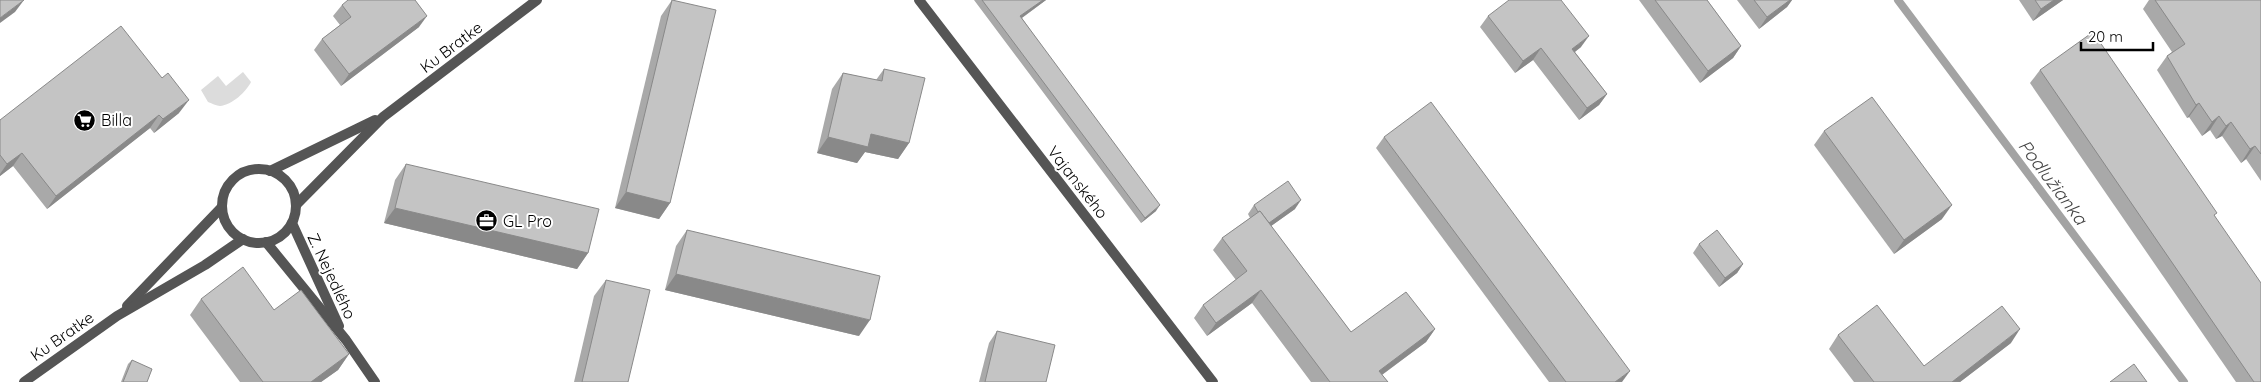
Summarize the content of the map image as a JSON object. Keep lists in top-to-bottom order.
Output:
{
  "streets": {
    "street": ["Ku Bratke", "Vajanského", "Z. Nejedlého"]
  },
  "crossings": [
    ["Ku Bratke", "Z. Nejedlého"]
  ],
  "water": ["Podlužianka"],
  "places": {
    "supermarket": ["Billa"],
    "office": ["GL Pro"]
  },
  "scale_bar": "20 m"
}
